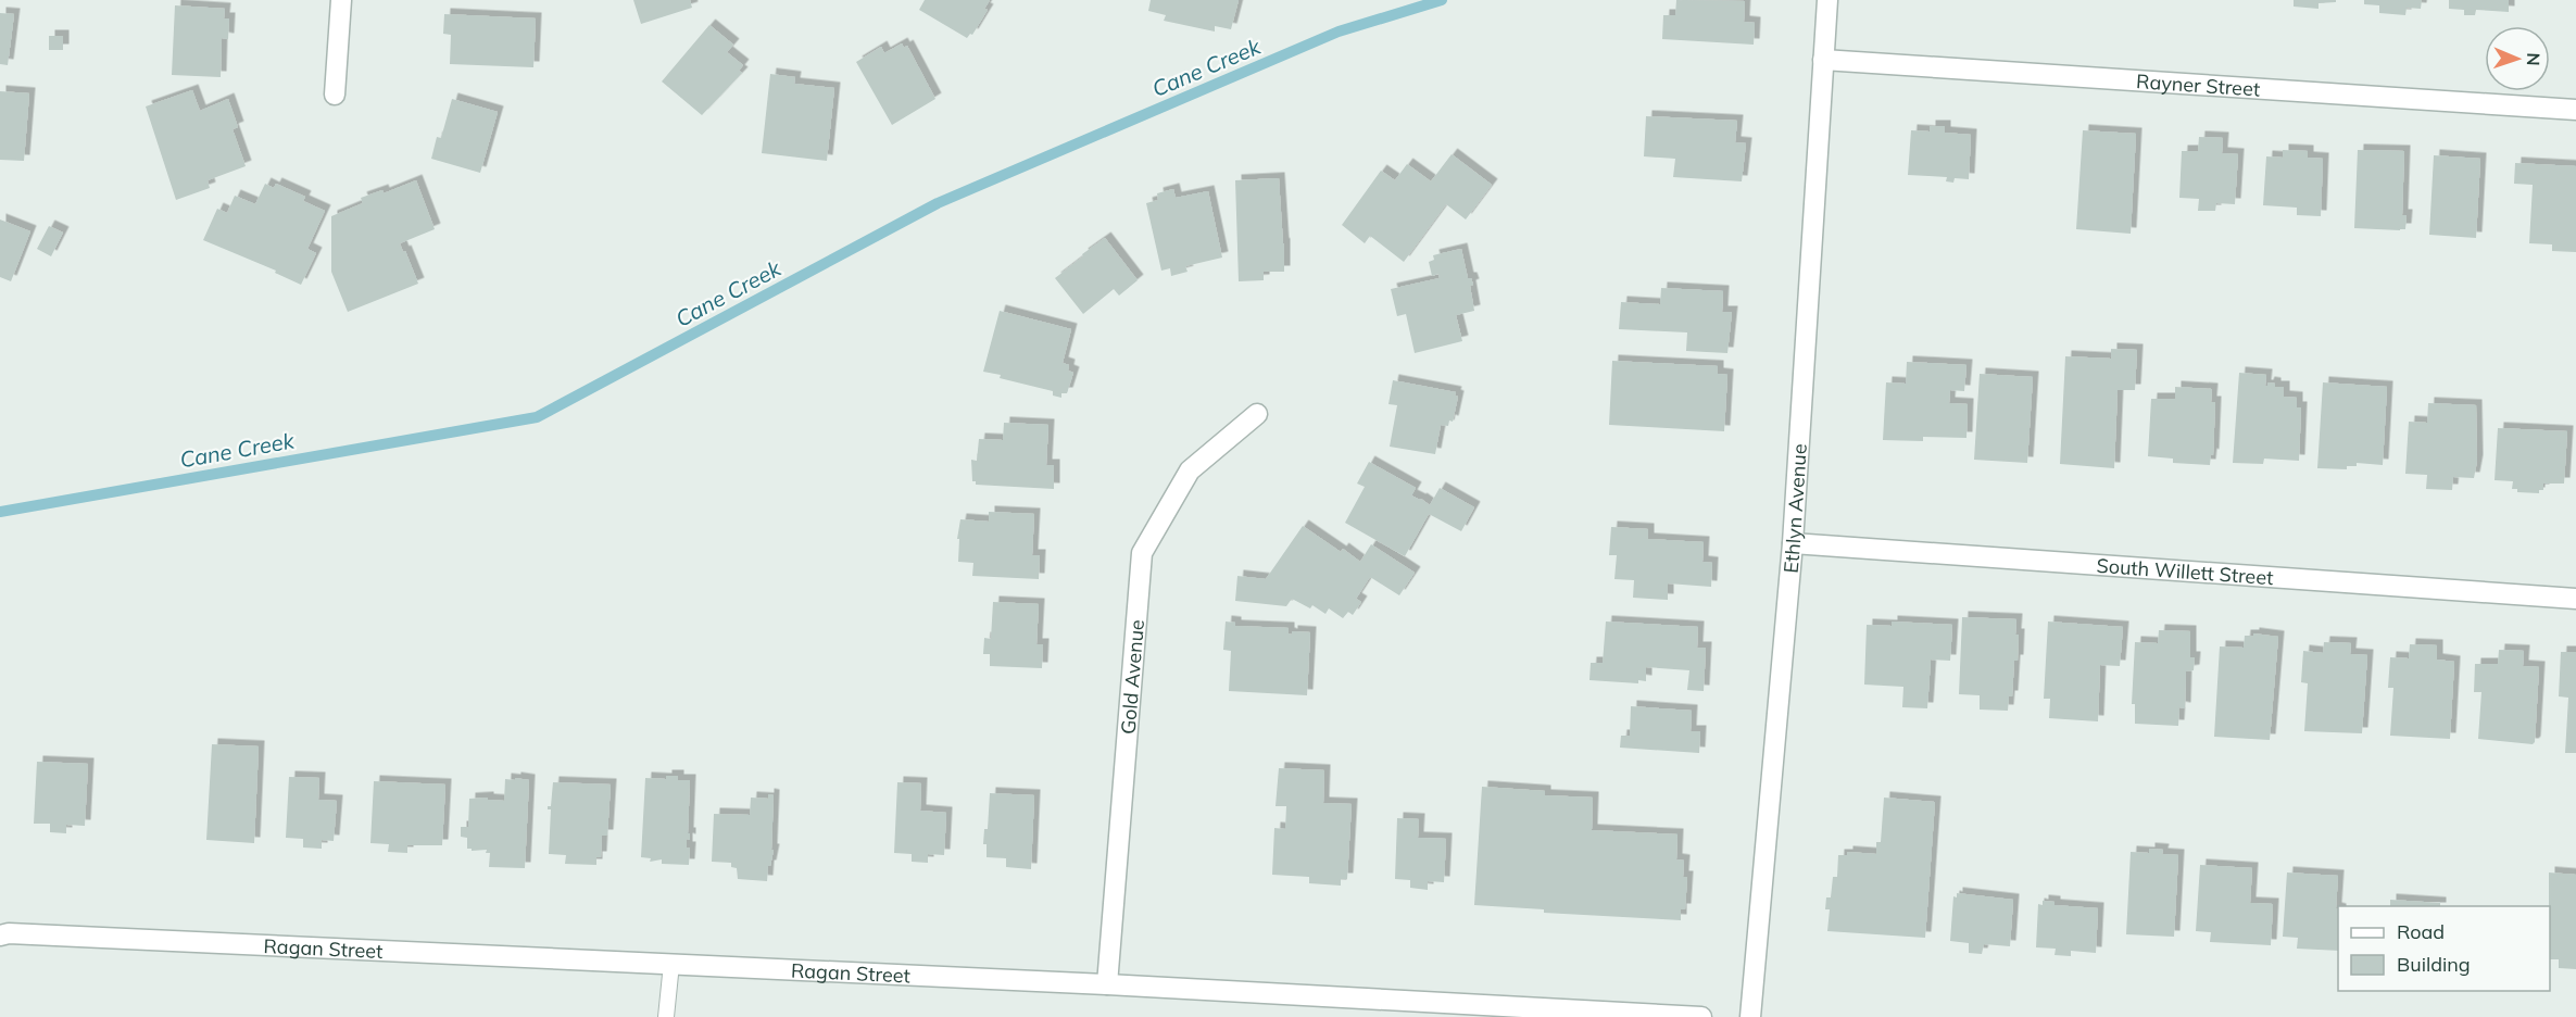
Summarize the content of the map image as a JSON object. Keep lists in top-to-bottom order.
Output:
{
  "streets": {
    "street": [
      "Rayner Street",
      "Ethlyn Avenue",
      "South Willett Street",
      "Gold Avenue",
      "Ragan Street"
    ]
  },
  "crossings": [
    ["Rayner Street", "Ethlyn Avenue"],
    ["Ethlyn Avenue", "South Willett Street"],
    ["Gold Avenue", "Ragan Street"]
  ],
  "water": ["Cane Creek"],
  "legend": ["Road", "Building"],
  "north": "right"
}
